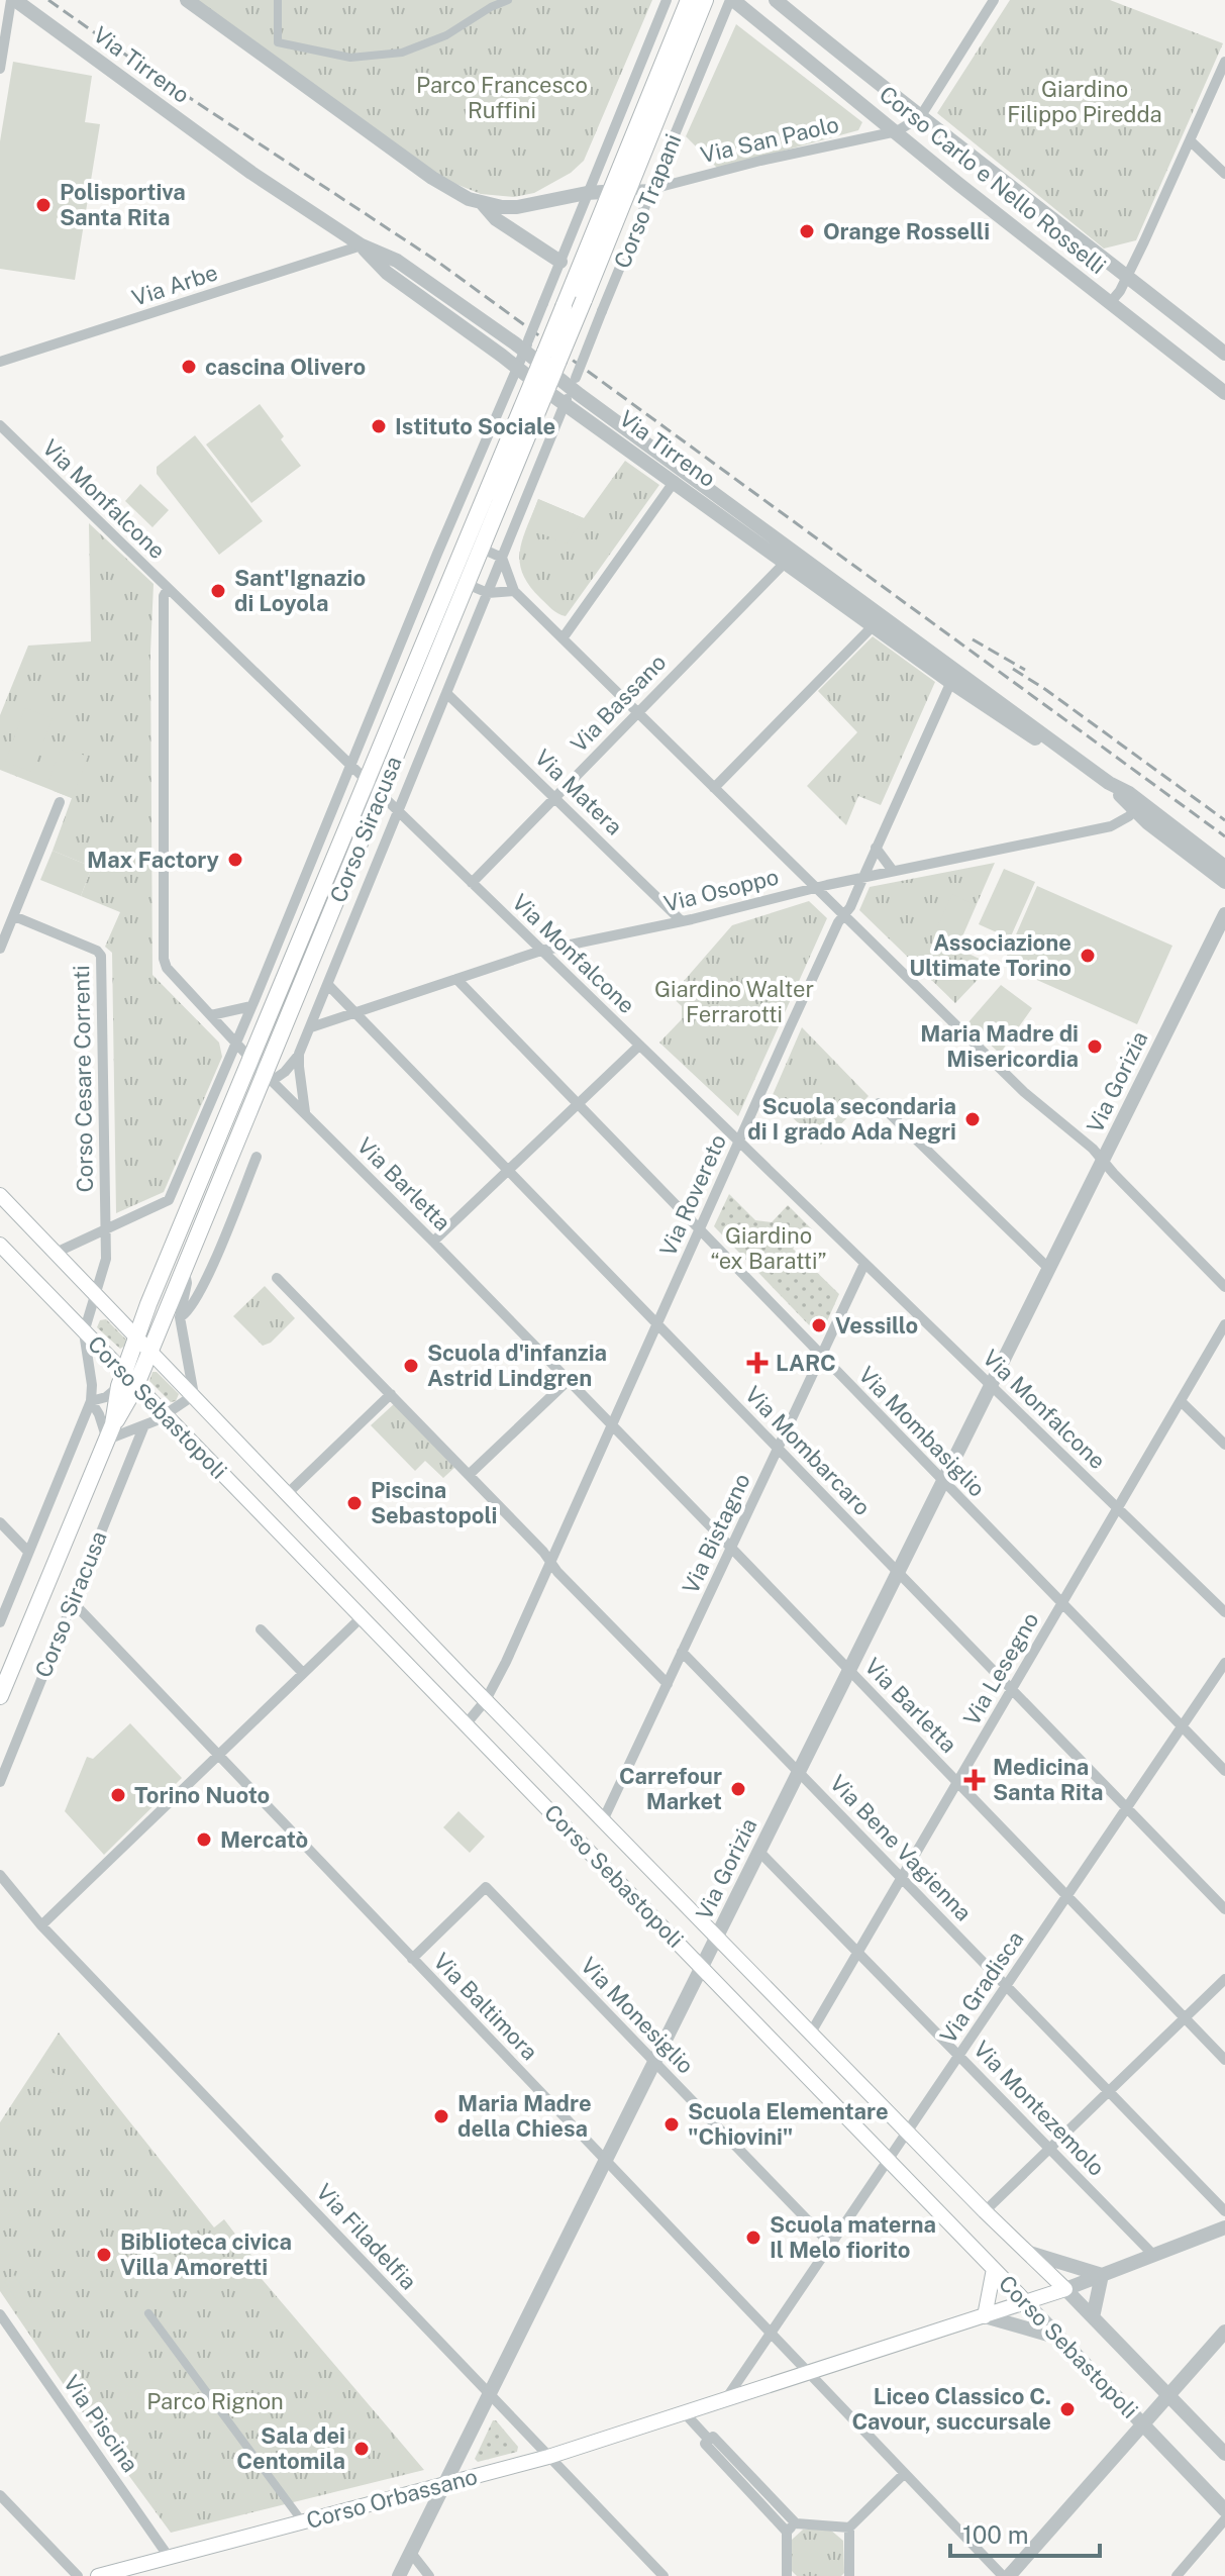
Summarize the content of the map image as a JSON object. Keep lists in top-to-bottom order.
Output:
{
  "streets": {
    "main road": [
      "Corso Trapani",
      "Corso Siracusa",
      "Corso Sebastopoli",
      "Corso Orbassano"
    ],
    "street": [
      "Via Tirreno",
      "Via San Paolo",
      "Corso Carlo e Nello Rosselli",
      "Via Arbe",
      "Via Monfalcone",
      "Via Bassano",
      "Via Matera",
      "Via Osoppo",
      "Corso Cesare Correnti",
      "Via Gorizia",
      "Via Barletta",
      "Via Rovereto",
      "Via Mombasiglio",
      "Via Mombarcaro",
      "Via Bistagno",
      "Via Lesegno",
      "Via Bene Vagienna",
      "Via Gradisca",
      "Via Baltimora",
      "Via Monesiglio",
      "Via Montezemolo",
      "Via Filadelfia",
      "Via Piscina"
    ]
  },
  "crossings": [
    ["Via Tirreno", "Corso Trapani"],
    ["Via Tirreno", "Via Arbe"],
    ["Via Tirreno", "Via Bassano"],
    ["Via Tirreno", "Corso Siracusa"],
    ["Via Tirreno", "Via Osoppo"],
    ["Via Tirreno", "Via Rovereto"],
    ["Via San Paolo", "Corso Carlo e Nello Rosselli"],
    ["Via San Paolo", "Corso Trapani"],
    ["Corso Carlo e Nello Rosselli", "Corso Trapani"],
    ["Corso Trapani", "Corso Siracusa"],
    ["Via Monfalcone", "Via Bassano"],
    ["Via Monfalcone", "Corso Siracusa"],
    ["Via Monfalcone", "Via Osoppo"],
    ["Via Monfalcone", "Via Gorizia"],
    ["Via Monfalcone", "Via Barletta"],
    ["Via Monfalcone", "Via Rovereto"],
    ["Via Monfalcone", "Via Bistagno"],
    ["Via Monfalcone", "Via Lesegno"],
    ["Via Bassano", "Via Matera"],
    ["Via Matera", "Corso Siracusa"],
    ["Via Matera", "Via Osoppo"],
    ["Corso Siracusa", "Via Osoppo"],
    ["Corso Siracusa", "Corso Cesare Correnti"],
    ["Corso Siracusa", "Via Barletta"],
    ["Corso Siracusa", "Corso Sebastopoli"],
    ["Corso Siracusa", "Via Mombarcaro"],
    ["Corso Siracusa", "Via Baltimora"],
    ["Via Osoppo", "Via Rovereto"],
    ["Via Osoppo", "Via Mombasiglio"],
    ["Via Osoppo", "Via Mombarcaro"],
    ["Corso Cesare Correnti", "Corso Sebastopoli"],
    ["Via Gorizia", "Via Barletta"],
    ["Via Gorizia", "Corso Sebastopoli"],
    ["Via Gorizia", "Via Mombasiglio"],
    ["Via Gorizia", "Via Mombarcaro"],
    ["Via Gorizia", "Via Bene Vagienna"],
    ["Via Gorizia", "Via Baltimora"],
    ["Via Gorizia", "Via Monesiglio"],
    ["Via Gorizia", "Via Montezemolo"],
    ["Via Gorizia", "Via Filadelfia"],
    ["Via Gorizia", "Corso Orbassano"],
    ["Via Barletta", "Via Rovereto"],
    ["Via Barletta", "Via Bistagno"],
    ["Via Barletta", "Via Lesegno"],
    ["Via Barletta", "Via Gradisca"],
    ["Via Rovereto", "Corso Sebastopoli"],
    ["Via Rovereto", "Via Mombasiglio"],
    ["Via Rovereto", "Via Mombarcaro"],
    ["Corso Sebastopoli", "Via Bistagno"],
    ["Corso Sebastopoli", "Via Lesegno"],
    ["Corso Sebastopoli", "Via Gradisca"],
    ["Corso Sebastopoli", "Corso Orbassano"],
    ["Via Mombasiglio", "Via Bistagno"],
    ["Via Mombasiglio", "Via Lesegno"],
    ["Via Mombasiglio", "Via Gradisca"],
    ["Via Mombarcaro", "Via Bistagno"],
    ["Via Mombarcaro", "Via Lesegno"],
    ["Via Mombarcaro", "Via Gradisca"],
    ["Via Bistagno", "Via Bene Vagienna"],
    ["Via Lesegno", "Via Bene Vagienna"],
    ["Via Lesegno", "Via Montezemolo"],
    ["Via Bene Vagienna", "Via Gradisca"],
    ["Via Gradisca", "Via Baltimora"],
    ["Via Gradisca", "Via Monesiglio"],
    ["Via Gradisca", "Via Montezemolo"],
    ["Via Baltimora", "Via Monesiglio"],
    ["Via Baltimora", "Corso Orbassano"],
    ["Via Montezemolo", "Corso Orbassano"],
    ["Via Filadelfia", "Corso Orbassano"],
    ["Via Piscina", "Corso Orbassano"]
  ],
  "parks": [
    "Parco Francesco Ruffini",
    "Giardino Filippo Piredda",
    "Giardino Walter Ferrarotti",
    "Giardino “ex Baratti”",
    "Parco Rignon"
  ],
  "places": {
    "other": [
      "Polisportiva Santa Rita",
      "Orange Rosselli",
      "cascina Olivero",
      "Istituto Sociale",
      "Sant'Ignazio di Loyola",
      "Max Factory",
      "Associazione Ultimate Torino",
      "Maria Madre di Misericordia",
      "Scuola secondaria di I grado Ada Negri",
      "Vessillo",
      "Scuola d'infanzia Astrid Lindgren",
      "Piscina Sebastopoli",
      "Carrefour Market",
      "Torino Nuoto",
      "Mercatò",
      "Maria Madre della Chiesa",
      "Scuola Elementare \"Chiovini\"",
      "Scuola materna Il Melo fiorito",
      "Biblioteca civica Villa Amoretti",
      "Liceo Classico C. Cavour, succursale",
      "Sala dei Centomila"
    ],
    "health": ["LARC", "Medicina Santa Rita"]
  },
  "scale_bar": "100 m"
}
